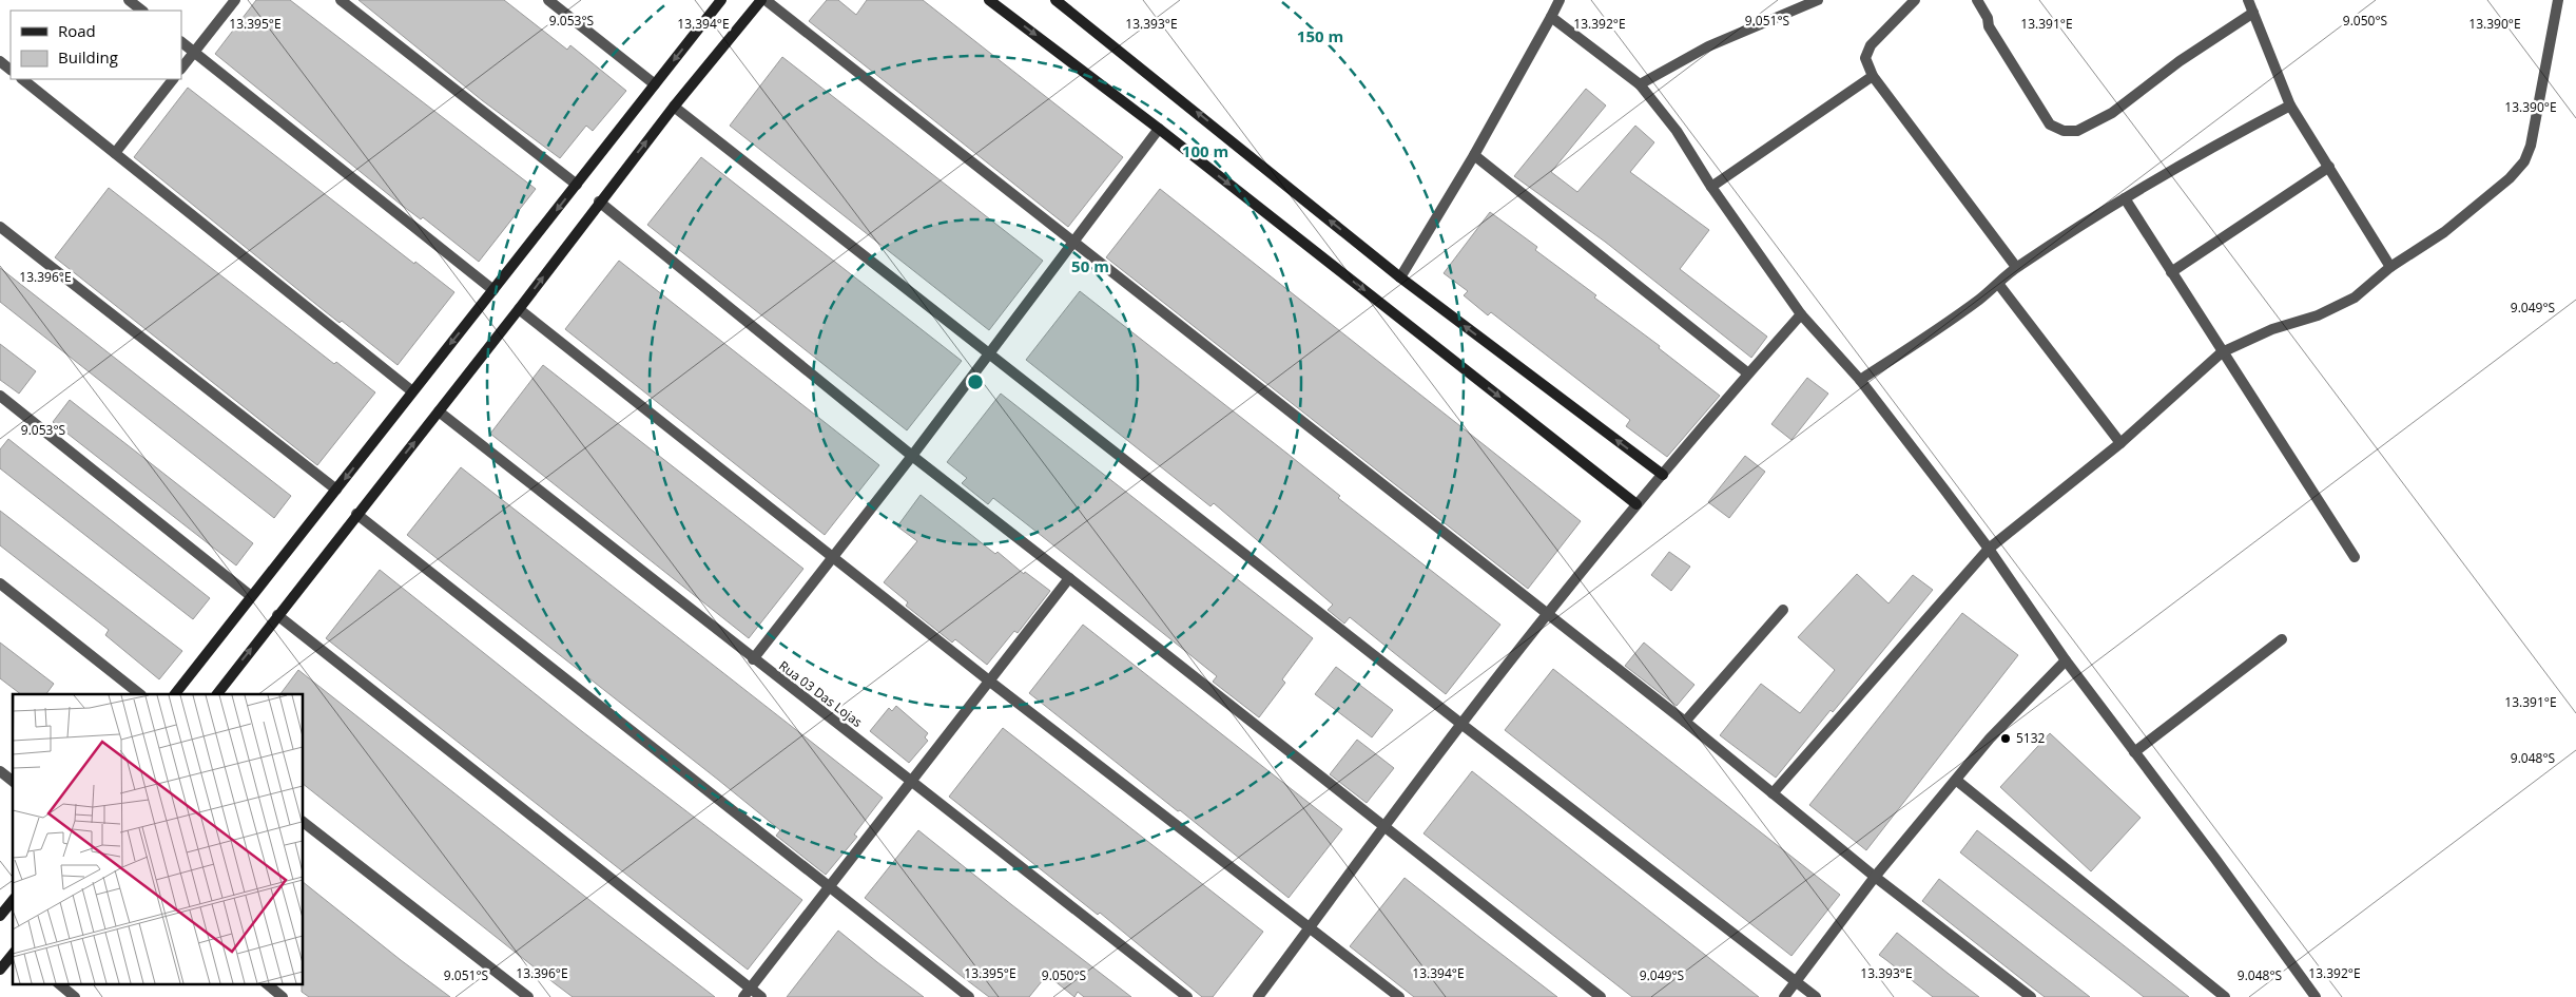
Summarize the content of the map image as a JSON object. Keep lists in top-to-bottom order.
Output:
{
  "streets": {
    "street": ["Rua 03 Das Lojas"]
  },
  "places": ["5132"],
  "legend": ["Road", "Building"],
  "coordinates": [
    "9.053°S",
    "9.051°S",
    "9.050°S",
    "13.395°E",
    "13.394°E",
    "13.393°E",
    "13.392°E",
    "13.391°E",
    "13.390°E",
    "13.396°E",
    "9.049°S",
    "9.048°S"
  ],
  "rings": ["150 m", "100 m", "50 m"]
}
